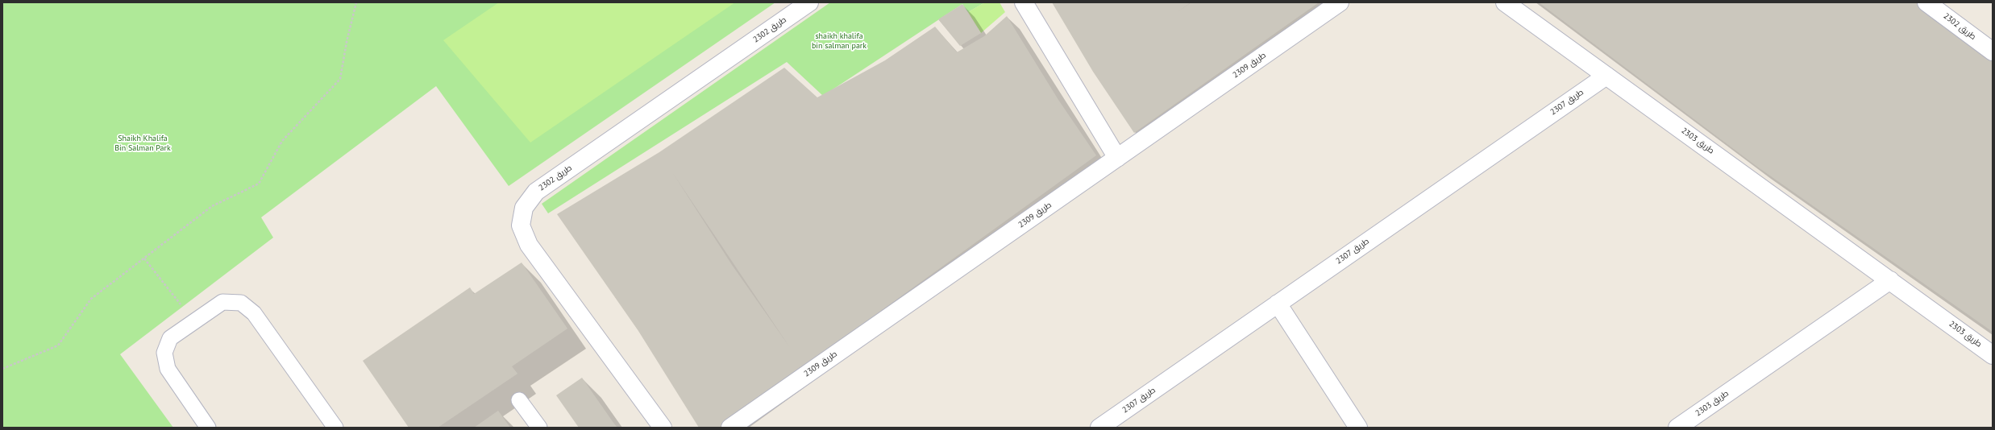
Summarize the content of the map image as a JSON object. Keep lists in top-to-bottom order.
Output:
{
  "streets": {
    "street": [
      "طريق 2302",
      "طريق 2309",
      "طريق 2307",
      "طريق 2303"
    ]
  },
  "crossings": [
    ["طريق 2307", "طريق 2303"]
  ],
  "parks": ["shaikh khalifa bin salman park", "Shaikh Khalifa Bin Salman Park"]
}
